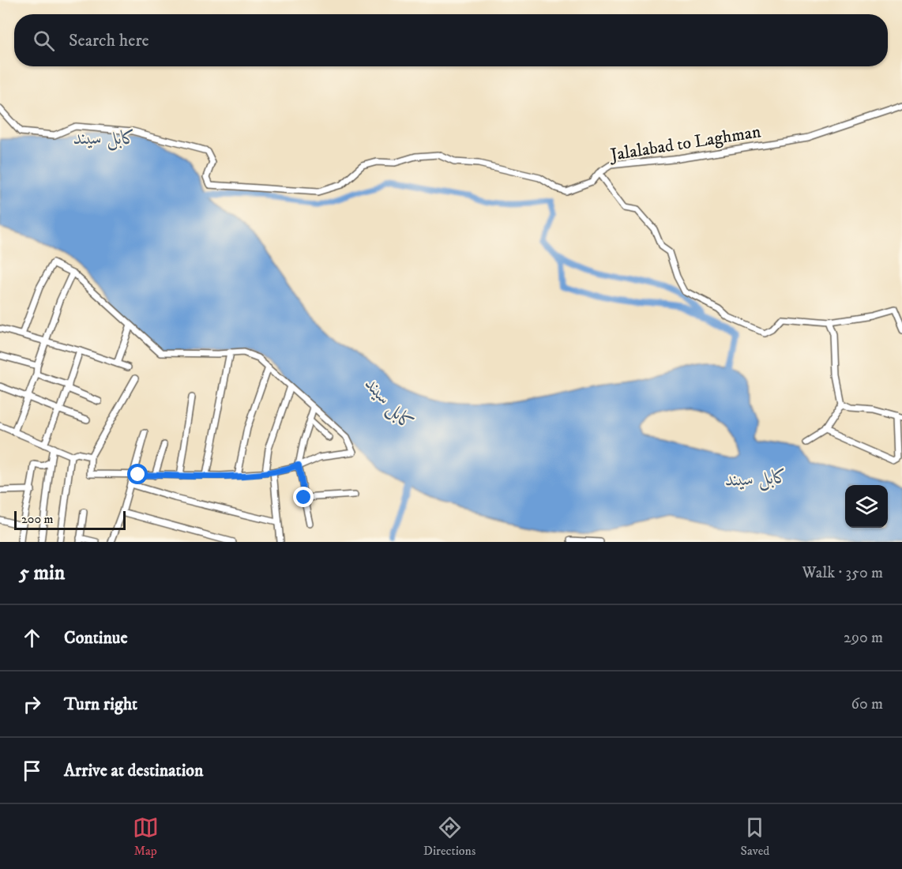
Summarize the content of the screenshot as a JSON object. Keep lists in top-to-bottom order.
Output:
{
  "streets": {
    "street": ["Jalalabad to Laghman"]
  },
  "water": ["کابل سيند"],
  "scale_bar": "200 m",
  "page": {
    "search": "Search here",
    "scale": "200 m",
    "heading": ["5 min", "Walk · 350 m"],
    "list": [
      ["Continue", "290 m"],
      ["Turn right", "60 m"],
      "Arrive at destination"
    ],
    "nav": ["Map", "Directions", "Saved"]
  }
}
